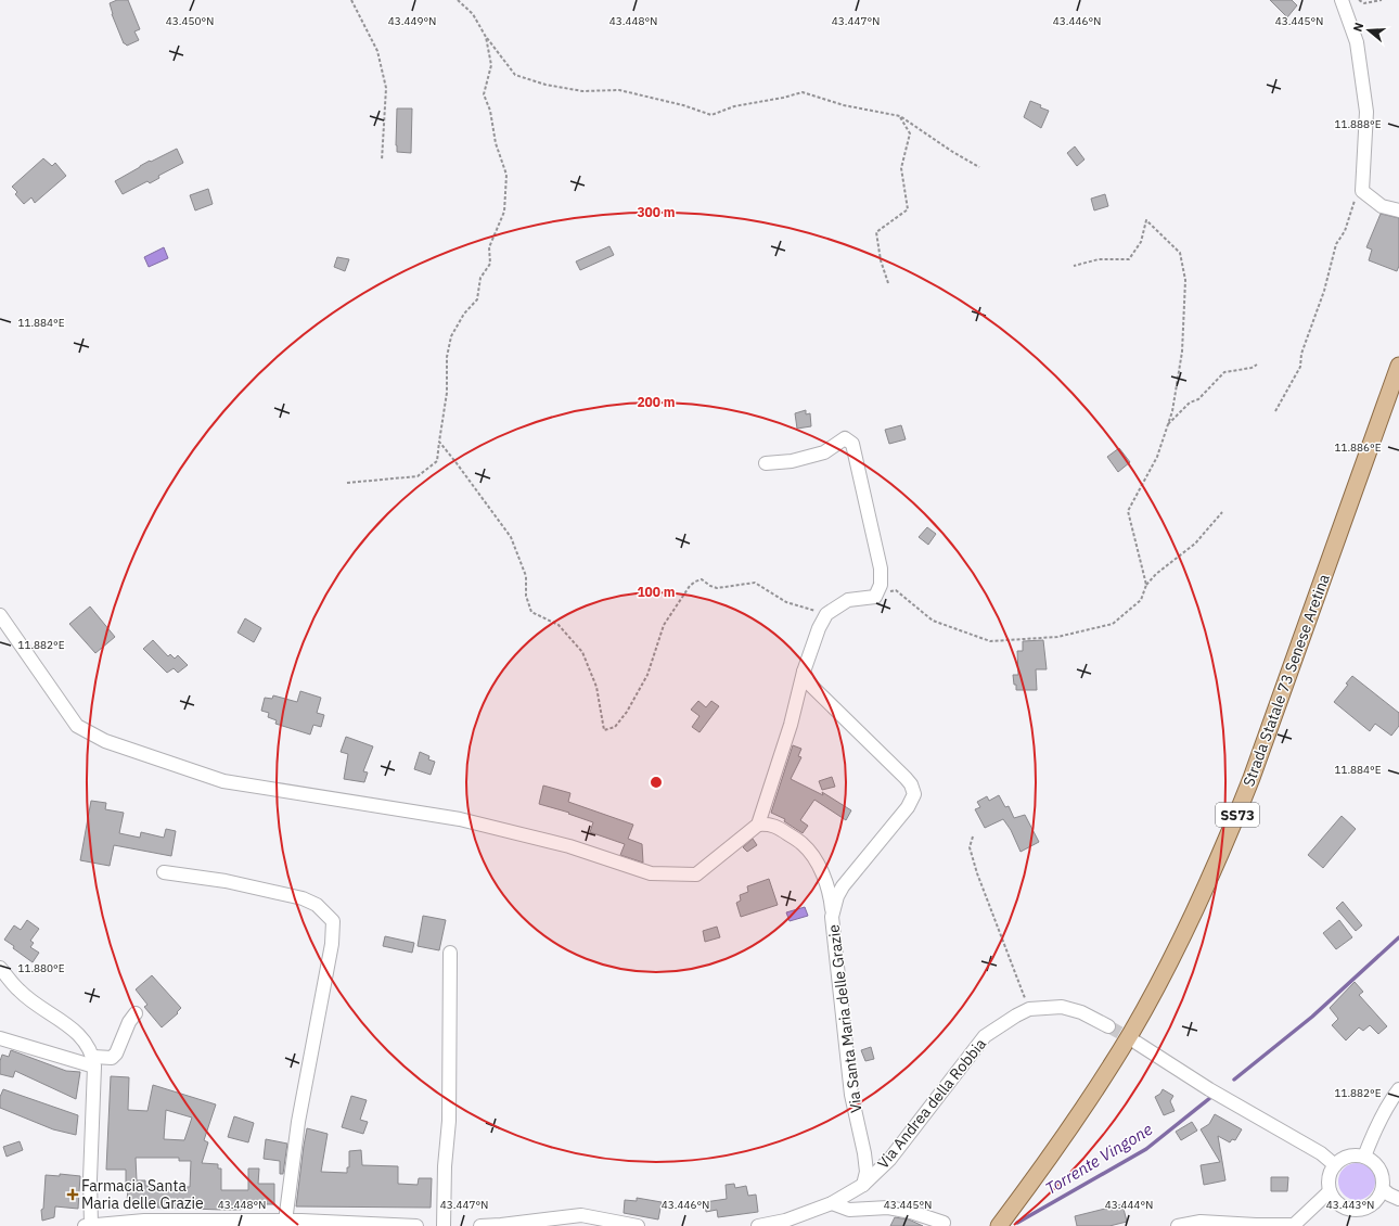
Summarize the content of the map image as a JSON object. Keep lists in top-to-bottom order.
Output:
{
  "streets": {
    "main road": ["Strada Statale 73 Senese Aretina", "SS73"],
    "street": ["Via Santa Maria delle Grazie", "Via Andrea della Robbia"]
  },
  "crossings": [
    ["Via Santa Maria delle Grazie", "Via Andrea della Robbia"]
  ],
  "water": ["Torrente Vingone"],
  "places": {
    "health": ["Farmacia Santa Maria delle Grazie"]
  },
  "north": "left",
  "coordinates": [
    "43.450°N",
    "43.449°N",
    "43.448°N",
    "43.447°N",
    "43.446°N",
    "43.445°N",
    "11.888°E",
    "11.884°E",
    "11.886°E",
    "11.882°E",
    "11.880°E",
    "43.444°N",
    "43.443°N"
  ],
  "rings": ["300 m", "200 m", "100 m"]
}
